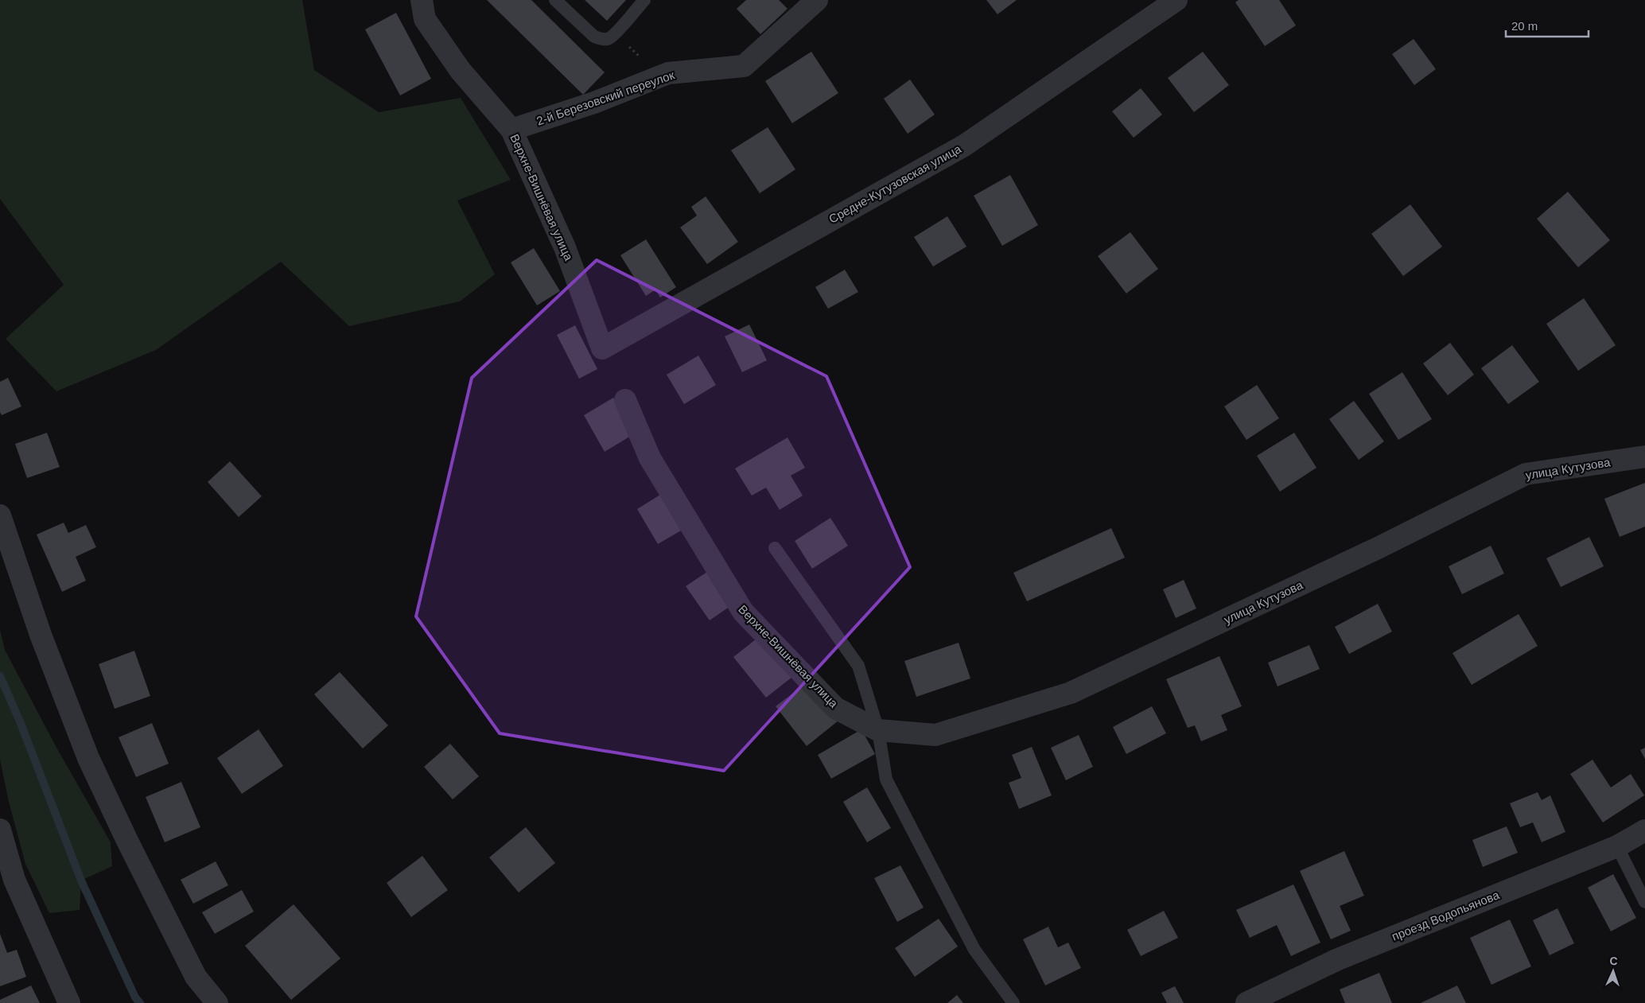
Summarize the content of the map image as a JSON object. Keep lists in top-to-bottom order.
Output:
{
  "streets": {
    "street": [
      "2-й Березовский переулок",
      "Средне-Кутузовская улица",
      "Верхне-Вишнёвая улица",
      "улица Кутузова",
      "проезд Водопьянова"
    ]
  },
  "crossings": [
    ["2-й Березовский переулок", "Верхне-Вишнёвая улица"],
    ["Средне-Кутузовская улица", "Верхне-Вишнёвая улица"],
    ["Верхне-Вишнёвая улица", "улица Кутузова"]
  ],
  "scale_bar": "20 m",
  "north": "top"
}
